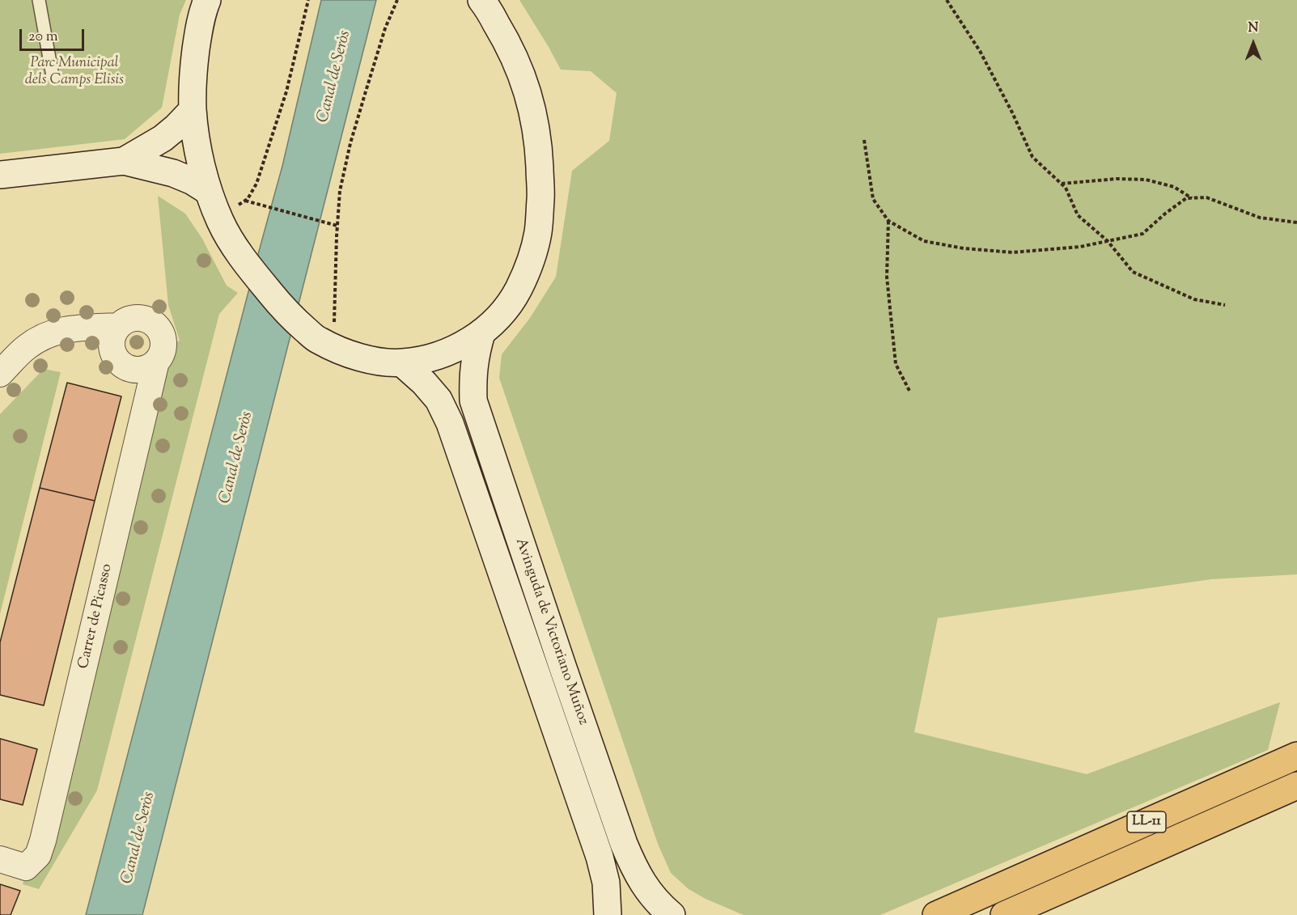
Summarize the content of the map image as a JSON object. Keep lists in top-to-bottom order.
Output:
{
  "streets": {
    "main road": ["Avinguda de Victoriano Muñoz", "LL-11"],
    "street": ["Carrer de Picasso"]
  },
  "water": ["Canal de Seròs"],
  "parks": ["Parc Municipal dels Camps Elisis"],
  "scale_bar": "20 m",
  "north": "top"
}
